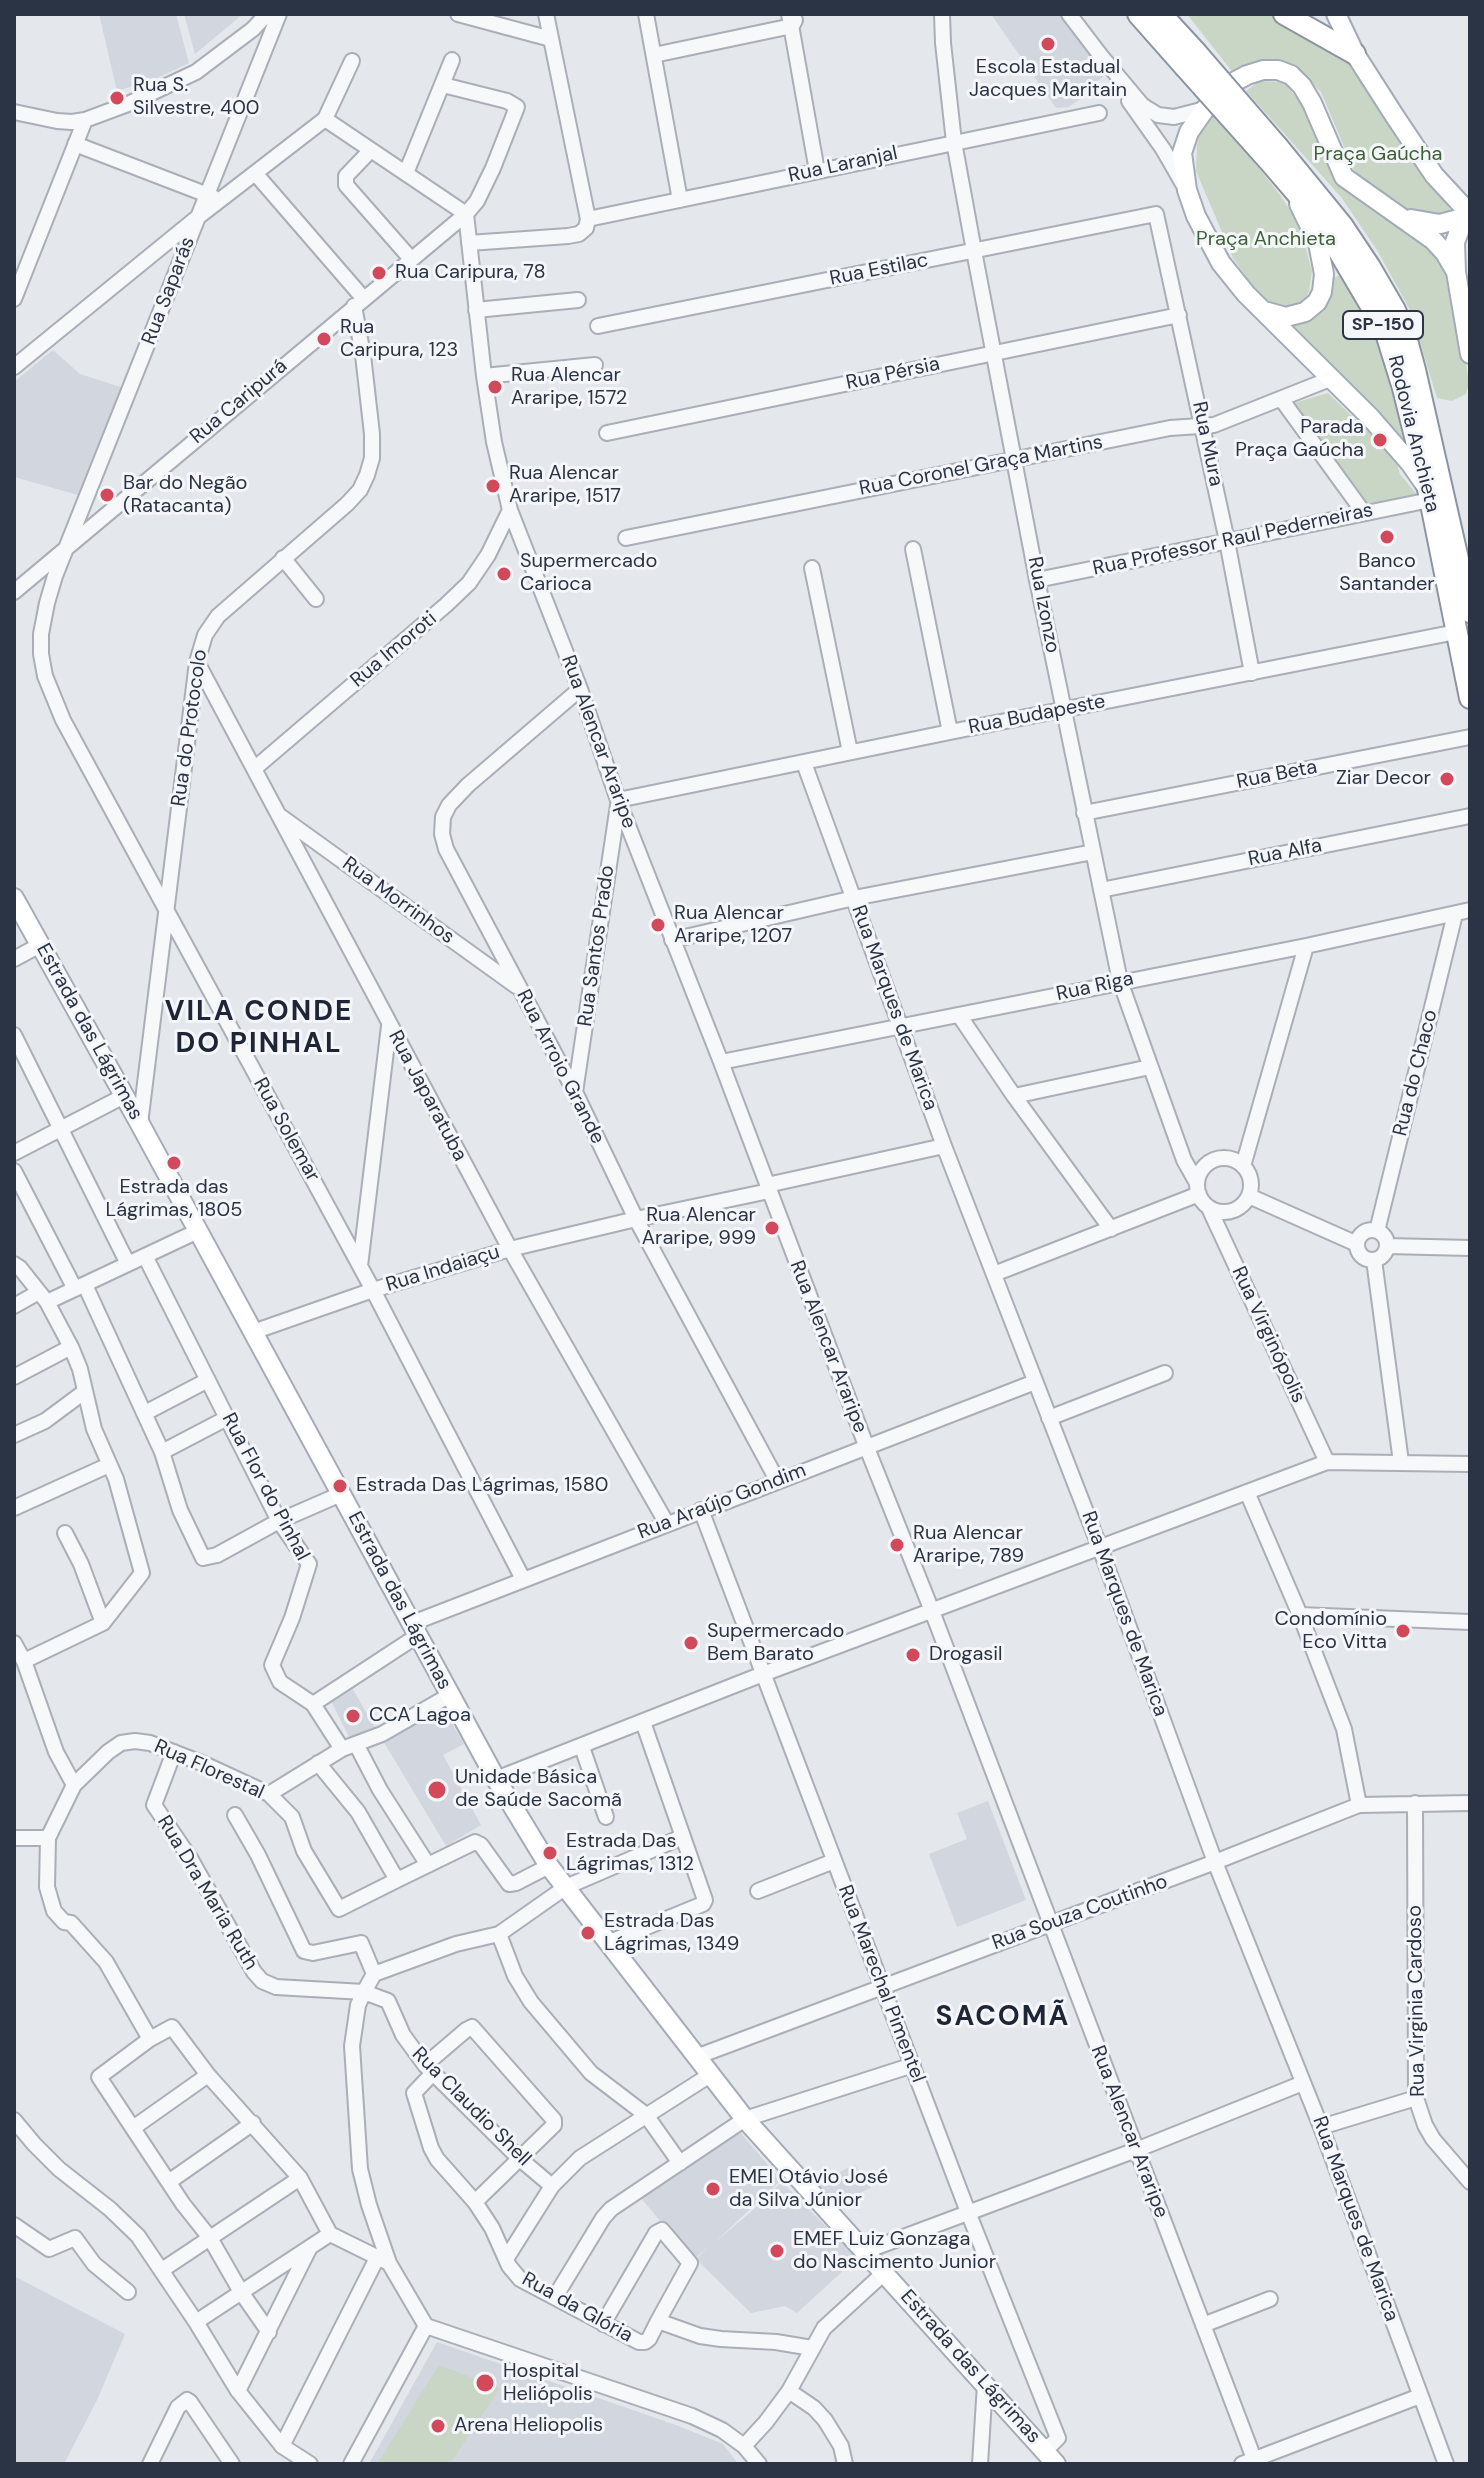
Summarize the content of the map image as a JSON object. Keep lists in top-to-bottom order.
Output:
{
  "streets": {
    "highway": ["SP-150", "Rodovia Anchieta"],
    "main road": ["Estrada das Lágrimas"],
    "street": [
      "Rua Laranjal",
      "Rua Estilac",
      "Rua Saparás",
      "Rua Pérsia",
      "Rua Caripurá",
      "Rua Mura",
      "Rua Coronel Graça Martins",
      "Rua Professor Raul Pederneiras",
      "Rua Izonzo",
      "Rua Imoroti",
      "Rua Budapeste",
      "Rua do Protocolo",
      "Rua Alencar Araripe",
      "Rua Beta",
      "Rua Alfa",
      "Rua Morrinhos",
      "Rua Santos Prado",
      "Rua Riga",
      "Rua Marques de Marica",
      "Rua Arroio Grande",
      "Rua do Chaco",
      "Rua Japaratuba",
      "Rua Solemar",
      "Rua Indaiaçu",
      "Rua Virginópolis",
      "Rua Flor do Pinhal",
      "Rua Araújo Gondim",
      "Rua Florestal",
      "Rua Dra Maria Ruth",
      "Rua Souza Coutinho",
      "Rua Marechal Pimentel",
      "Rua Virginia Cardoso",
      "Rua Claudio Shell",
      "Rua da Glória"
    ]
  },
  "crossings": [
    ["Rua Laranjal", "Rua Izonzo"],
    ["Rua Laranjal", "Rua Alencar Araripe"],
    ["Rua Estilac", "Rua Mura"],
    ["Rua Estilac", "Rua Izonzo"],
    ["Rua Saparás", "Rua Caripurá"],
    ["Rua Saparás", "Rua Solemar"],
    ["Rua Pérsia", "Rua Mura"],
    ["Rua Pérsia", "Rua Izonzo"],
    ["Rua Caripurá", "Rua do Protocolo"],
    ["Rua Caripurá", "Rua Alencar Araripe"],
    ["Rua Caripurá", "Rua Solemar"],
    ["Rodovia Anchieta", "Rua Professor Raul Pederneiras"],
    ["Rodovia Anchieta", "Rua Budapeste"],
    ["Rua Mura", "Rua Coronel Graça Martins"],
    ["Rua Mura", "Rua Professor Raul Pederneiras"],
    ["Rua Mura", "Rua Budapeste"],
    ["Rua Coronel Graça Martins", "Rua Izonzo"],
    ["Rua Professor Raul Pederneiras", "Rua Izonzo"],
    ["Rua Izonzo", "Rua Budapeste"],
    ["Rua Izonzo", "Rua Beta"],
    ["Rua Izonzo", "Rua Alfa"],
    ["Rua Izonzo", "Rua Riga"],
    ["Rua Izonzo", "Rua Virginópolis"],
    ["Rua Imoroti", "Rua Alencar Araripe"],
    ["Rua Imoroti", "Rua Japaratuba"],
    ["Rua Budapeste", "Rua Alencar Araripe"],
    ["Rua Budapeste", "Rua Santos Prado"],
    ["Rua Budapeste", "Rua Marques de Marica"],
    ["Rua do Protocolo", "Estrada das Lágrimas"],
    ["Rua do Protocolo", "Rua Japaratuba"],
    ["Rua do Protocolo", "Rua Solemar"],
    ["Rua Alencar Araripe", "Rua Santos Prado"],
    ["Rua Alencar Araripe", "Rua Riga"],
    ["Rua Alencar Araripe", "Rua Arroio Grande"],
    ["Rua Alencar Araripe", "Rua Indaiaçu"],
    ["Rua Alencar Araripe", "Rua Araújo Gondim"],
    ["Rua Alencar Araripe", "Rua Souza Coutinho"],
    ["Rua Morrinhos", "Rua Arroio Grande"],
    ["Rua Morrinhos", "Rua Japaratuba"],
    ["Rua Santos Prado", "Rua Arroio Grande"],
    ["Rua Riga", "Rua Marques de Marica"],
    ["Rua Riga", "Rua do Chaco"],
    ["Rua Marques de Marica", "Rua Indaiaçu"],
    ["Rua Marques de Marica", "Rua Araújo Gondim"],
    ["Rua Marques de Marica", "Rua Souza Coutinho"],
    ["Estrada das Lágrimas", "Rua Indaiaçu"],
    ["Estrada das Lágrimas", "Rua Araújo Gondim"],
    ["Estrada das Lágrimas", "Rua Souza Coutinho"],
    ["Estrada das Lágrimas", "Rua Marechal Pimentel"],
    ["Rua Arroio Grande", "Rua Indaiaçu"],
    ["Rua Arroio Grande", "Rua Araújo Gondim"],
    ["Rua Japaratuba", "Rua Indaiaçu"],
    ["Rua Japaratuba", "Rua Araújo Gondim"],
    ["Rua Solemar", "Rua Indaiaçu"],
    ["Rua Solemar", "Rua Araújo Gondim"],
    ["Rua Flor do Pinhal", "Rua Araújo Gondim"],
    ["Rua Araújo Gondim", "Rua Marechal Pimentel"],
    ["Rua Florestal", "Rua Dra Maria Ruth"],
    ["Rua Dra Maria Ruth", "Rua Claudio Shell"],
    ["Rua Souza Coutinho", "Rua Marechal Pimentel"],
    ["Rua Souza Coutinho", "Rua Virginia Cardoso"],
    ["Rua Claudio Shell", "Rua da Glória"]
  ],
  "districts": ["VILA CONDE DO PINHAL", "SACOMÃ"],
  "parks": ["Praça Gaúcha", "Praça Anchieta"],
  "places": [
    "Escola Estadual Jacques Maritain",
    "Rua S. Silvestre, 400",
    "Rua Caripura, 78",
    "Rua Caripura, 123",
    "Rua Alencar Araripe, 1572",
    "Parada Praça Gaúcha",
    "Rua Alencar Araripe, 1517",
    "Bar do Negão (Ratacanta)",
    "Banco Santander",
    "Supermercado Carioca",
    "Ziar Decor",
    "Rua Alencar Araripe, 1207",
    "Estrada das Lágrimas, 1805",
    "Rua Alencar Araripe, 999",
    "Estrada Das Lágrimas, 1580",
    "Rua Alencar Araripe, 789",
    "Condomínio Eco Vitta",
    "Supermercado Bem Barato",
    "Drogasil",
    "CCA Lagoa",
    "Unidade Básica de Saúde Sacomã",
    "Estrada Das Lágrimas, 1312",
    "Estrada Das Lágrimas, 1349",
    "EMEI Otávio José da Silva Júnior",
    "EMEF Luiz Gonzaga do Nascimento Junior",
    "Hospital Heliópolis",
    "Arena Heliopolis"
  ]
}
